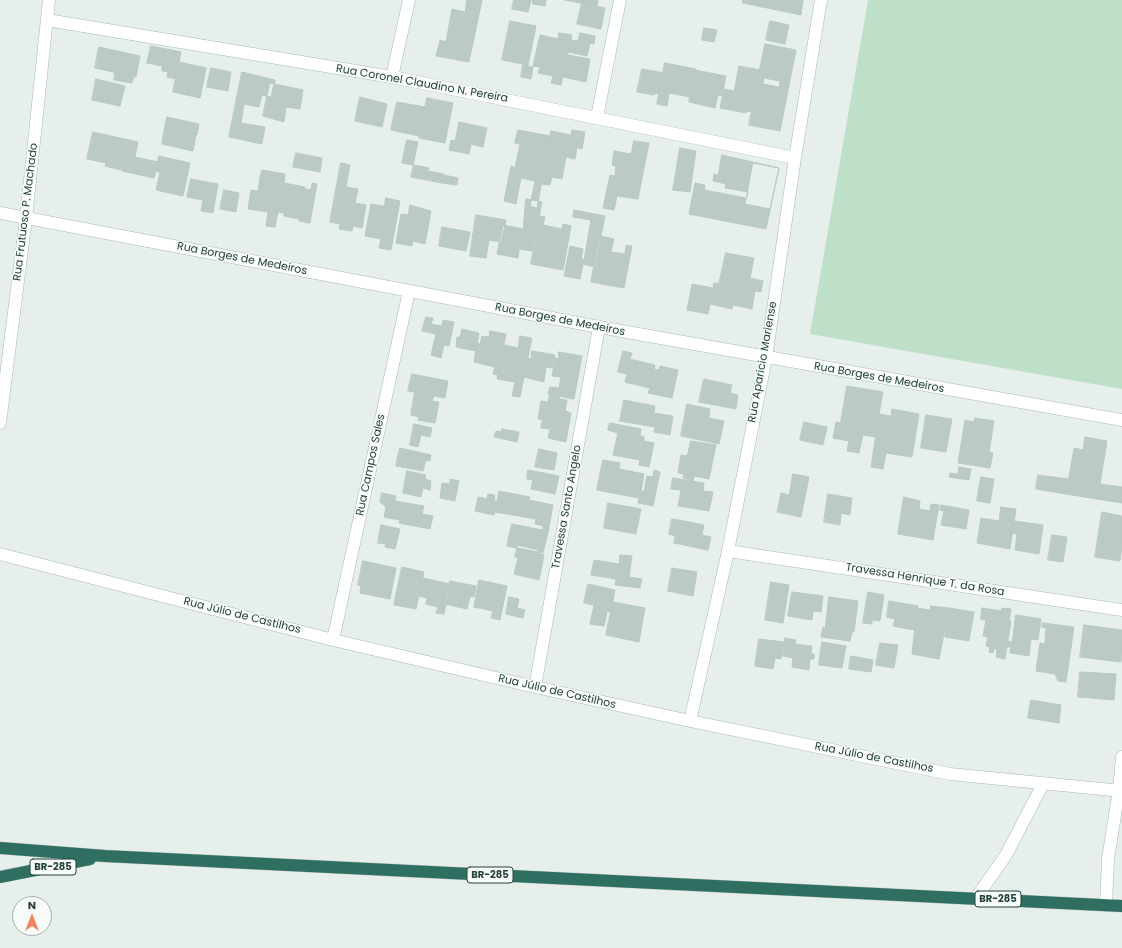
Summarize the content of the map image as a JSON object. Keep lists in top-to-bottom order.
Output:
{
  "streets": {
    "highway": ["BR-285"],
    "street": [
      "Rua Coronel Claudino N. Pereira",
      "Rua Frutuoso P. Machado",
      "Rua Borges de Medeiros",
      "Rua Aparicio Mariense",
      "Rua Campos Sales",
      "Travessa Santo Angelo",
      "Travessa Henrique T. da Rosa",
      "Rua Júlio de Castilhos"
    ]
  },
  "crossings": [
    ["Rua Coronel Claudino N. Pereira", "Rua Frutuoso P. Machado"],
    ["Rua Coronel Claudino N. Pereira", "Rua Aparicio Mariense"],
    ["Rua Frutuoso P. Machado", "Rua Borges de Medeiros"],
    ["Rua Borges de Medeiros", "Rua Aparicio Mariense"],
    ["Rua Borges de Medeiros", "Rua Campos Sales"],
    ["Rua Borges de Medeiros", "Travessa Santo Angelo"],
    ["Rua Aparicio Mariense", "Travessa Henrique T. da Rosa"],
    ["Rua Aparicio Mariense", "Rua Júlio de Castilhos"],
    ["Rua Campos Sales", "Rua Júlio de Castilhos"],
    ["Travessa Santo Angelo", "Rua Júlio de Castilhos"]
  ],
  "north": "top"
}
